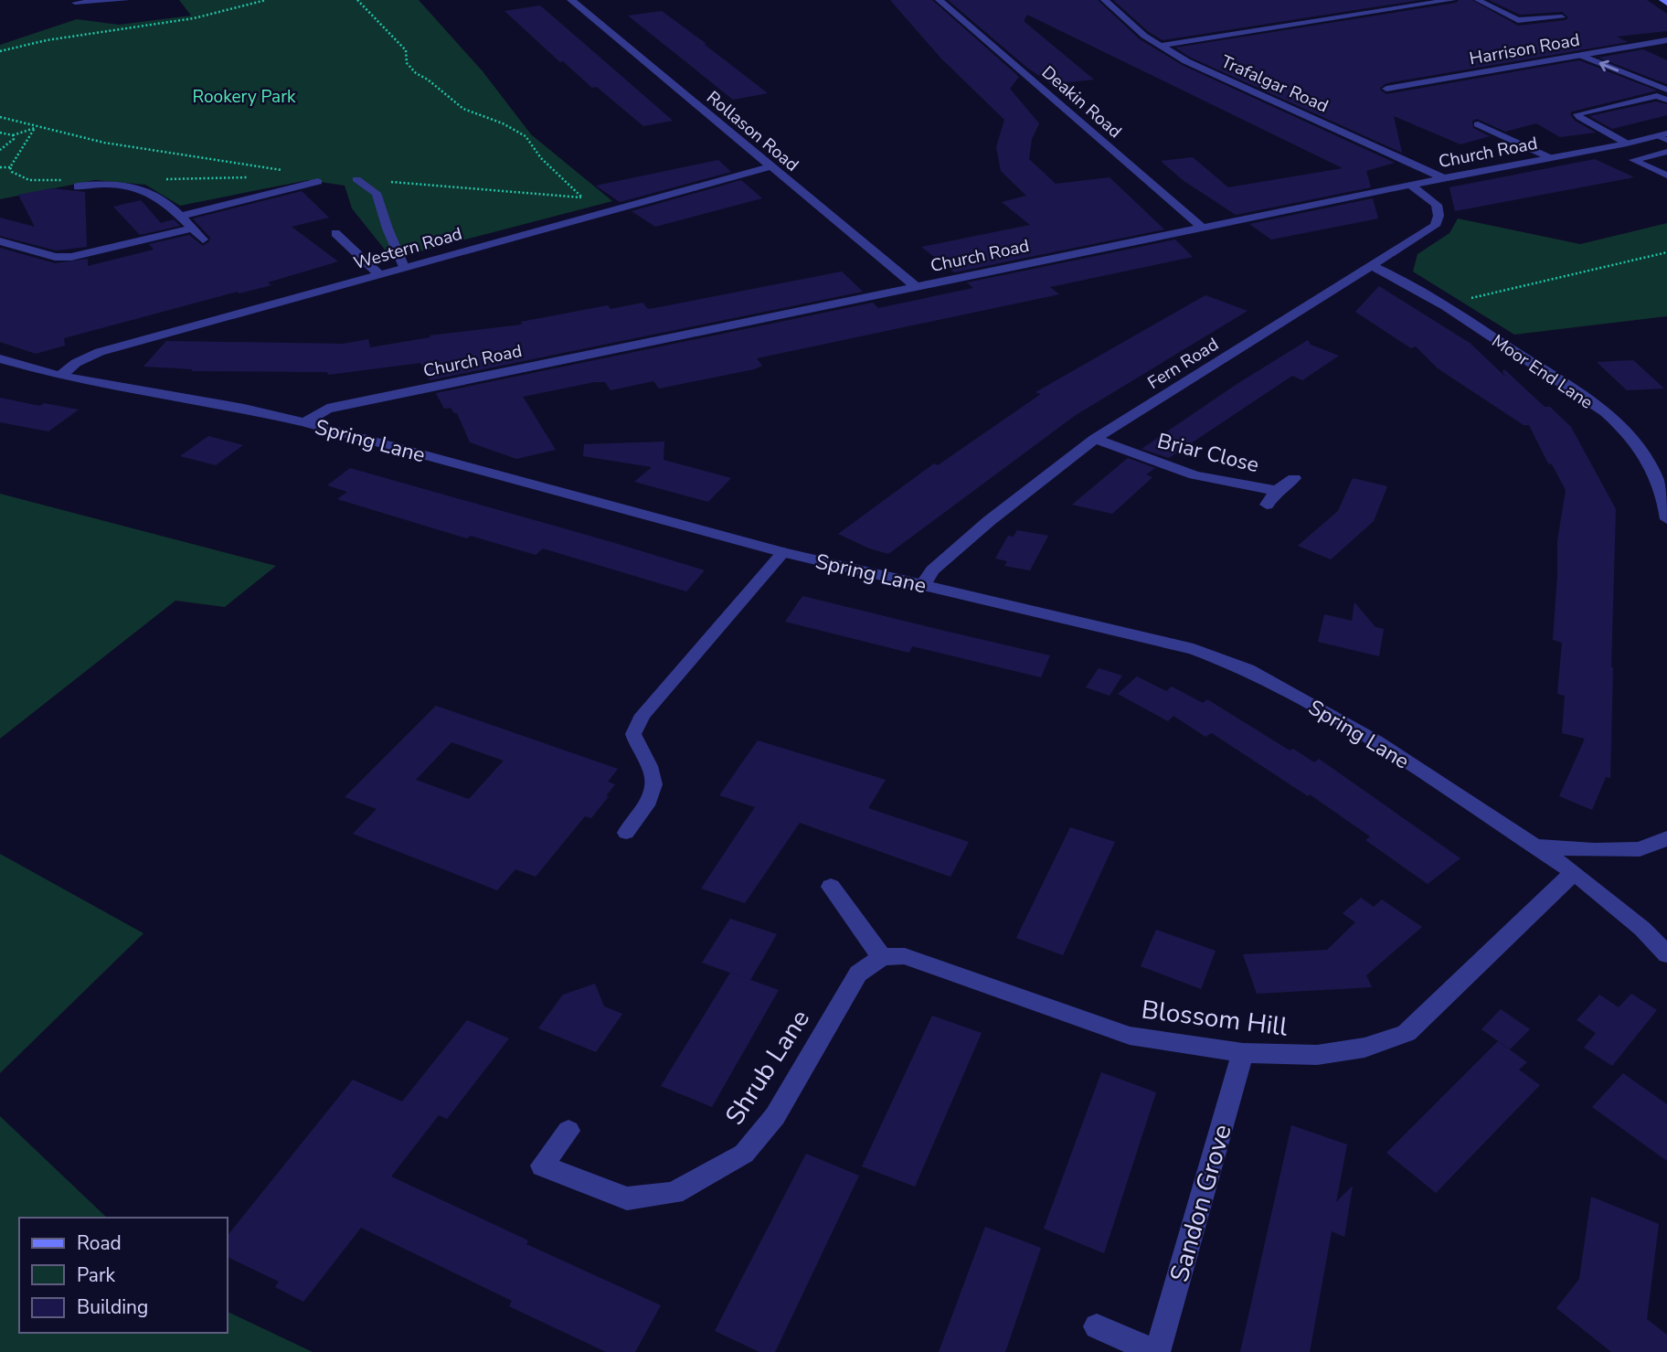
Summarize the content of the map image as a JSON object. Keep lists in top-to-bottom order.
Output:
{
  "streets": {
    "street": [
      "Harrison Road",
      "Trafalgar Road",
      "Deakin Road",
      "Rollason Road",
      "Church Road",
      "Western Road",
      "Fern Road",
      "Moor End Lane",
      "Spring Lane",
      "Briar Close",
      "Blossom Hill",
      "Shrub Lane",
      "Sandon Grove"
    ]
  },
  "crossings": [
    ["Trafalgar Road", "Church Road"],
    ["Deakin Road", "Church Road"],
    ["Rollason Road", "Church Road"],
    ["Rollason Road", "Western Road"],
    ["Church Road", "Fern Road"],
    ["Church Road", "Spring Lane"],
    ["Western Road", "Spring Lane"],
    ["Fern Road", "Moor End Lane"],
    ["Fern Road", "Spring Lane"],
    ["Fern Road", "Briar Close"],
    ["Spring Lane", "Blossom Hill"],
    ["Blossom Hill", "Shrub Lane"],
    ["Blossom Hill", "Sandon Grove"]
  ],
  "parks": ["Rookery Park"],
  "legend": ["Road", "Park", "Building"]
}
